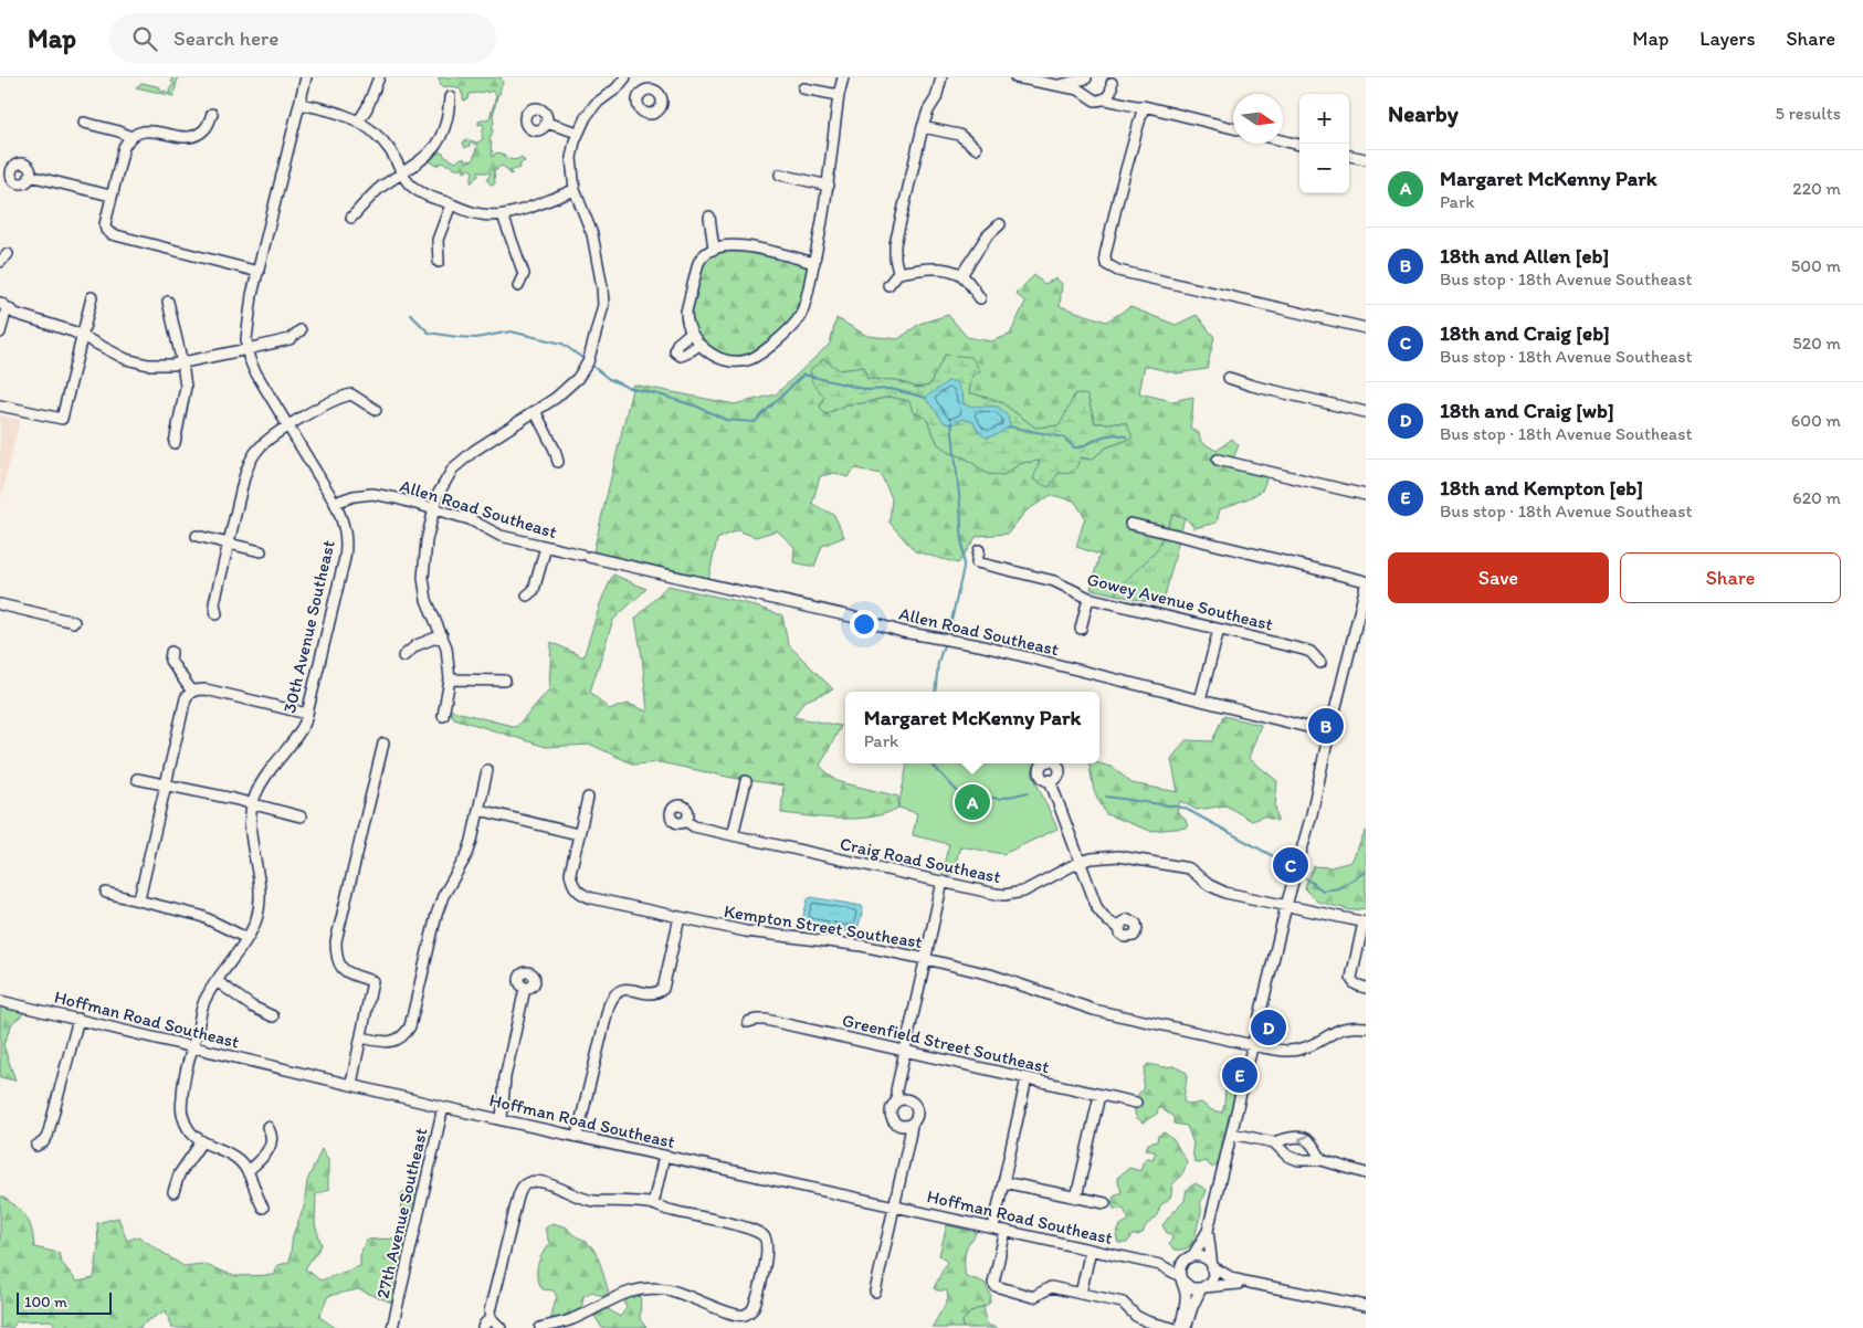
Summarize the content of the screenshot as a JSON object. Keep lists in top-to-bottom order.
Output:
{
  "streets": {
    "street": [
      "Allen Road Southeast",
      "Gowey Avenue Southeast",
      "30th Avenue Southeast",
      "Craig Road Southeast",
      "Kempton Street Southeast",
      "Hoffman Road Southeast",
      "Greenfield Street Southeast",
      "27th Avenue Southeast"
    ]
  },
  "crossings": [
    ["Allen Road Southeast", "30th Avenue Southeast"],
    ["30th Avenue Southeast", "Hoffman Road Southeast"],
    ["Hoffman Road Southeast", "27th Avenue Southeast"]
  ],
  "scale_bar": "100 m",
  "north": "right",
  "page": {
    "header": "Map",
    "search": "Search here",
    "nav": ["Map", "Layers", "Share"],
    "heading": ["Nearby", "5 results"],
    "map_buttons": ["+", "−"],
    "list": [
      {
        "mark": "A",
        "name": "Margaret McKenny Park",
        "note": "Park",
        "value": "220 m"
      },
      {
        "mark": "B",
        "name": "18th and Allen [eb]",
        "note": "Bus stop · 18th Avenue Southeast",
        "value": "500 m"
      },
      {
        "mark": "C",
        "name": "18th and Craig [eb]",
        "note": "Bus stop · 18th Avenue Southeast",
        "value": "520 m"
      },
      {
        "mark": "D",
        "name": "18th and Craig [wb]",
        "note": "Bus stop · 18th Avenue Southeast",
        "value": "600 m"
      },
      {
        "mark": "E",
        "name": "18th and Kempton [eb]",
        "note": "Bus stop · 18th Avenue Southeast",
        "value": "620 m"
      }
    ],
    "buttons": ["Save", "Share"],
    "popup": ["Margaret McKenny Park", "Park"],
    "pins": [
      "B",
      "A",
      "C",
      "D",
      "E"
    ],
    "scale": "100 m"
  }
}
